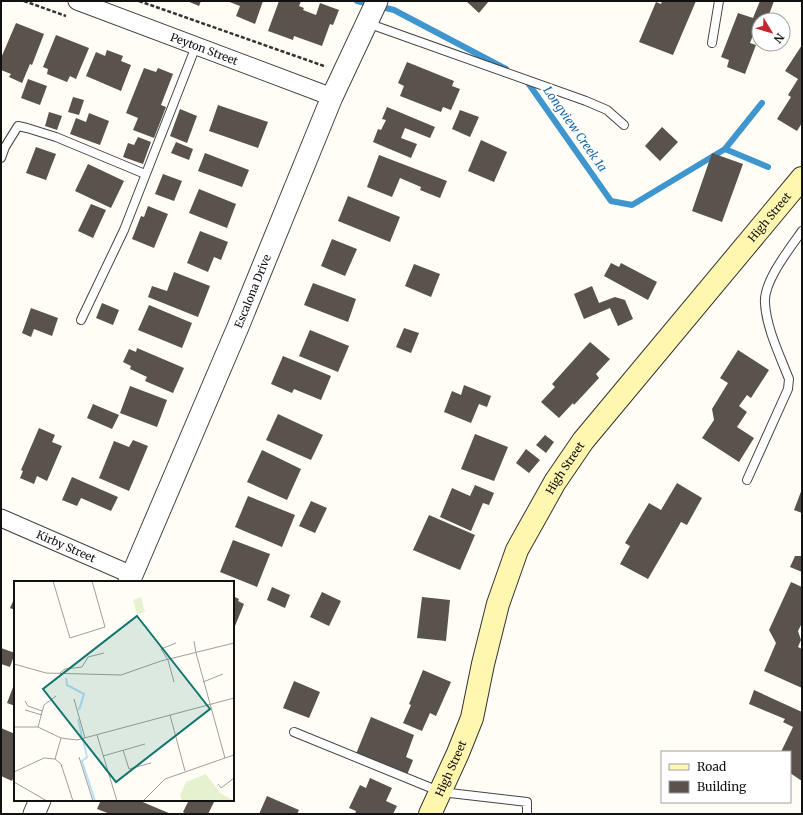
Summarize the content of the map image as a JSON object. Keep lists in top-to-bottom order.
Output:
{
  "streets": {
    "main road": ["High Street"],
    "street": ["Peyton Street", "Escalona Drive", "Kirby Street"]
  },
  "crossings": [
    ["Peyton Street", "Escalona Drive"],
    ["Escalona Drive", "Kirby Street"]
  ],
  "water": ["Longview Creek 1a"],
  "legend": ["Road", "Building"],
  "north": "bottom right"
}
